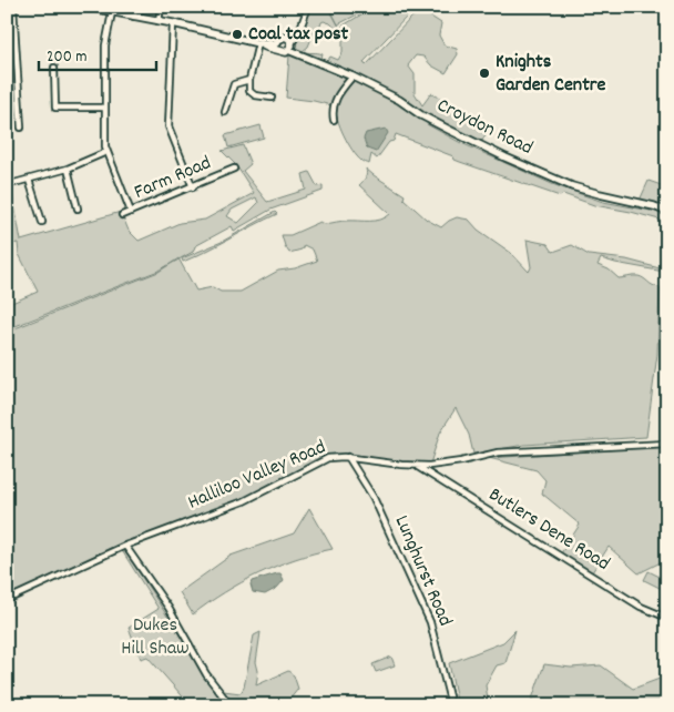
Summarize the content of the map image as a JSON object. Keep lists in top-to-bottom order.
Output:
{
  "streets": {
    "main road": ["Croydon Road"],
    "street": [
      "Farm Road",
      "Halliloo Valley Road",
      "Butlers Dene Road",
      "Lunghurst Road"
    ]
  },
  "crossings": [
    ["Halliloo Valley Road", "Butlers Dene Road"],
    ["Halliloo Valley Road", "Lunghurst Road"]
  ],
  "parks": ["Dukes Hill Shaw"],
  "places": ["Coal tax post", "Knights Garden Centre"],
  "scale_bar": "200 m"
}
